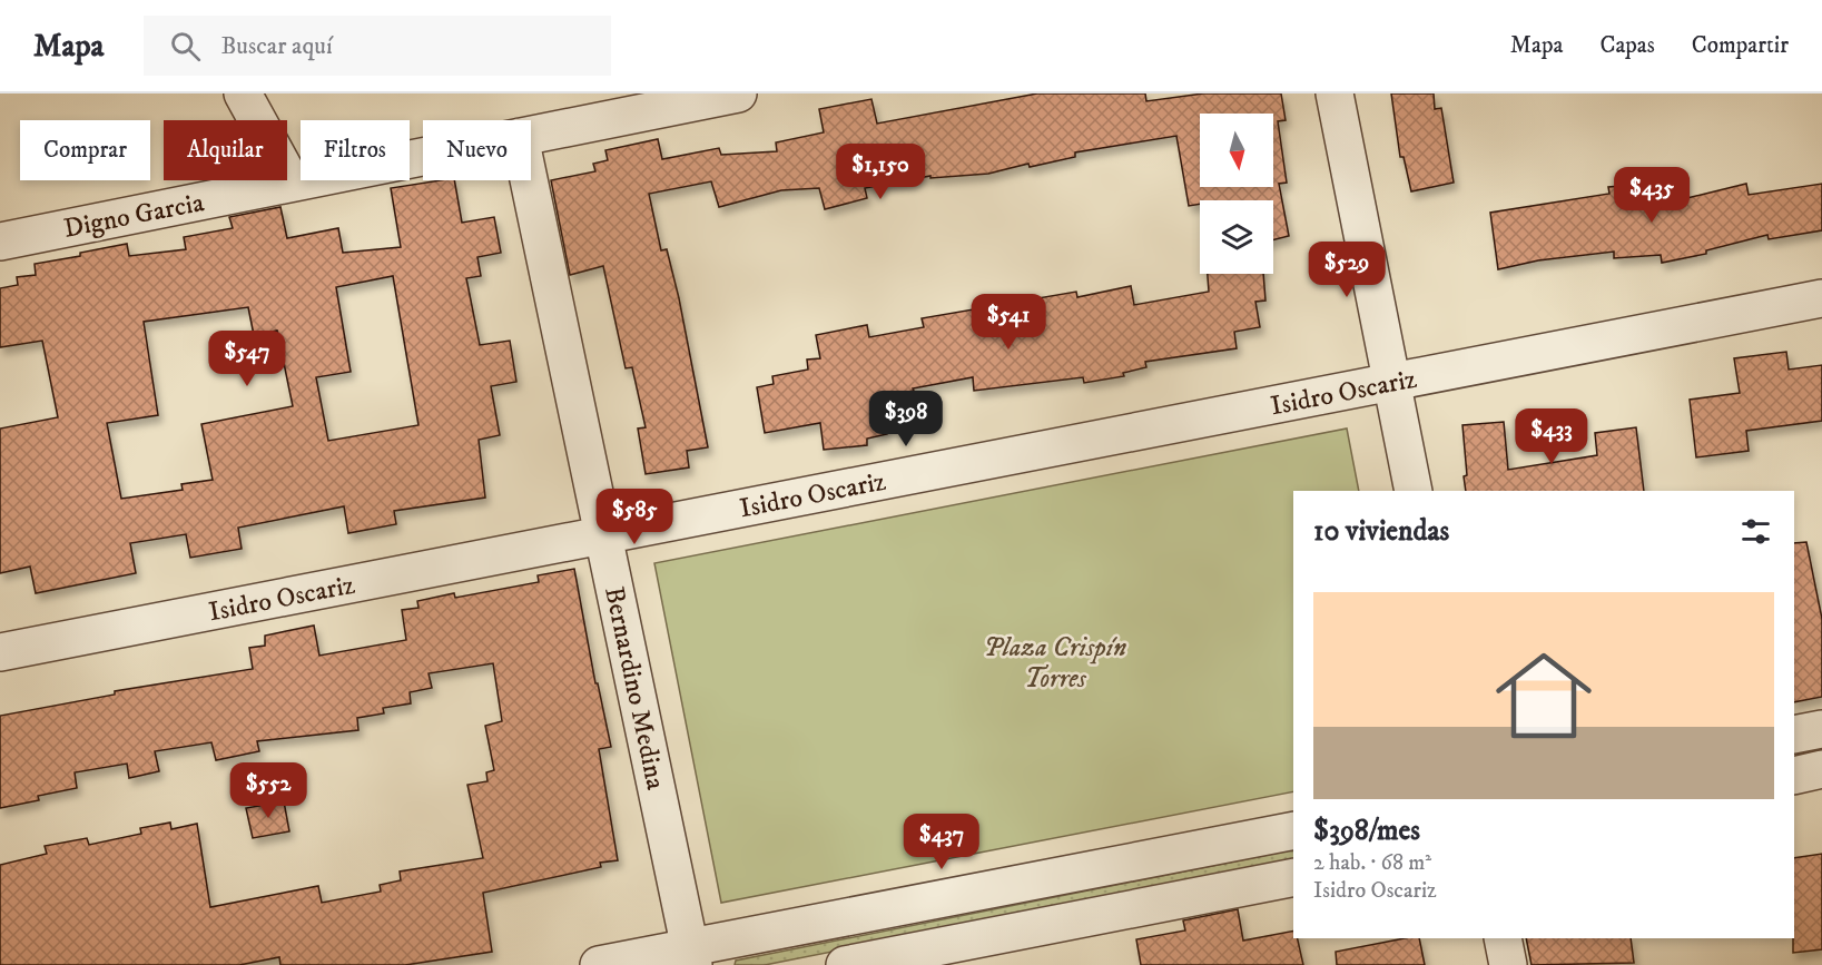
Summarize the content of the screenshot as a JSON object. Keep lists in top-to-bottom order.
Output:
{
  "streets": {
    "street": ["Digno Garcia", "Isidro Oscariz", "Bernardino Medina"]
  },
  "crossings": [
    ["Isidro Oscariz", "Bernardino Medina"]
  ],
  "parks": ["Plaza Crispín Torres"],
  "north": "bottom",
  "page": {
    "header": "Mapa",
    "search": "Buscar aquí",
    "nav": ["Mapa", "Capas", "Compartir"],
    "chip": [
      "Comprar",
      "Alquilar",
      "Filtros",
      "Nuevo"
    ],
    "price": [
      "$1,150",
      "$435",
      "$529",
      "$541",
      "$547",
      "$398",
      "$433",
      "$585",
      "$552",
      "$437"
    ],
    "heading": "10 viviendas",
    "list": [
      {
        "name": "$398/mes",
        "note": "2 hab. · 68 m² · Isidro Oscariz"
      }
    ]
  }
}
